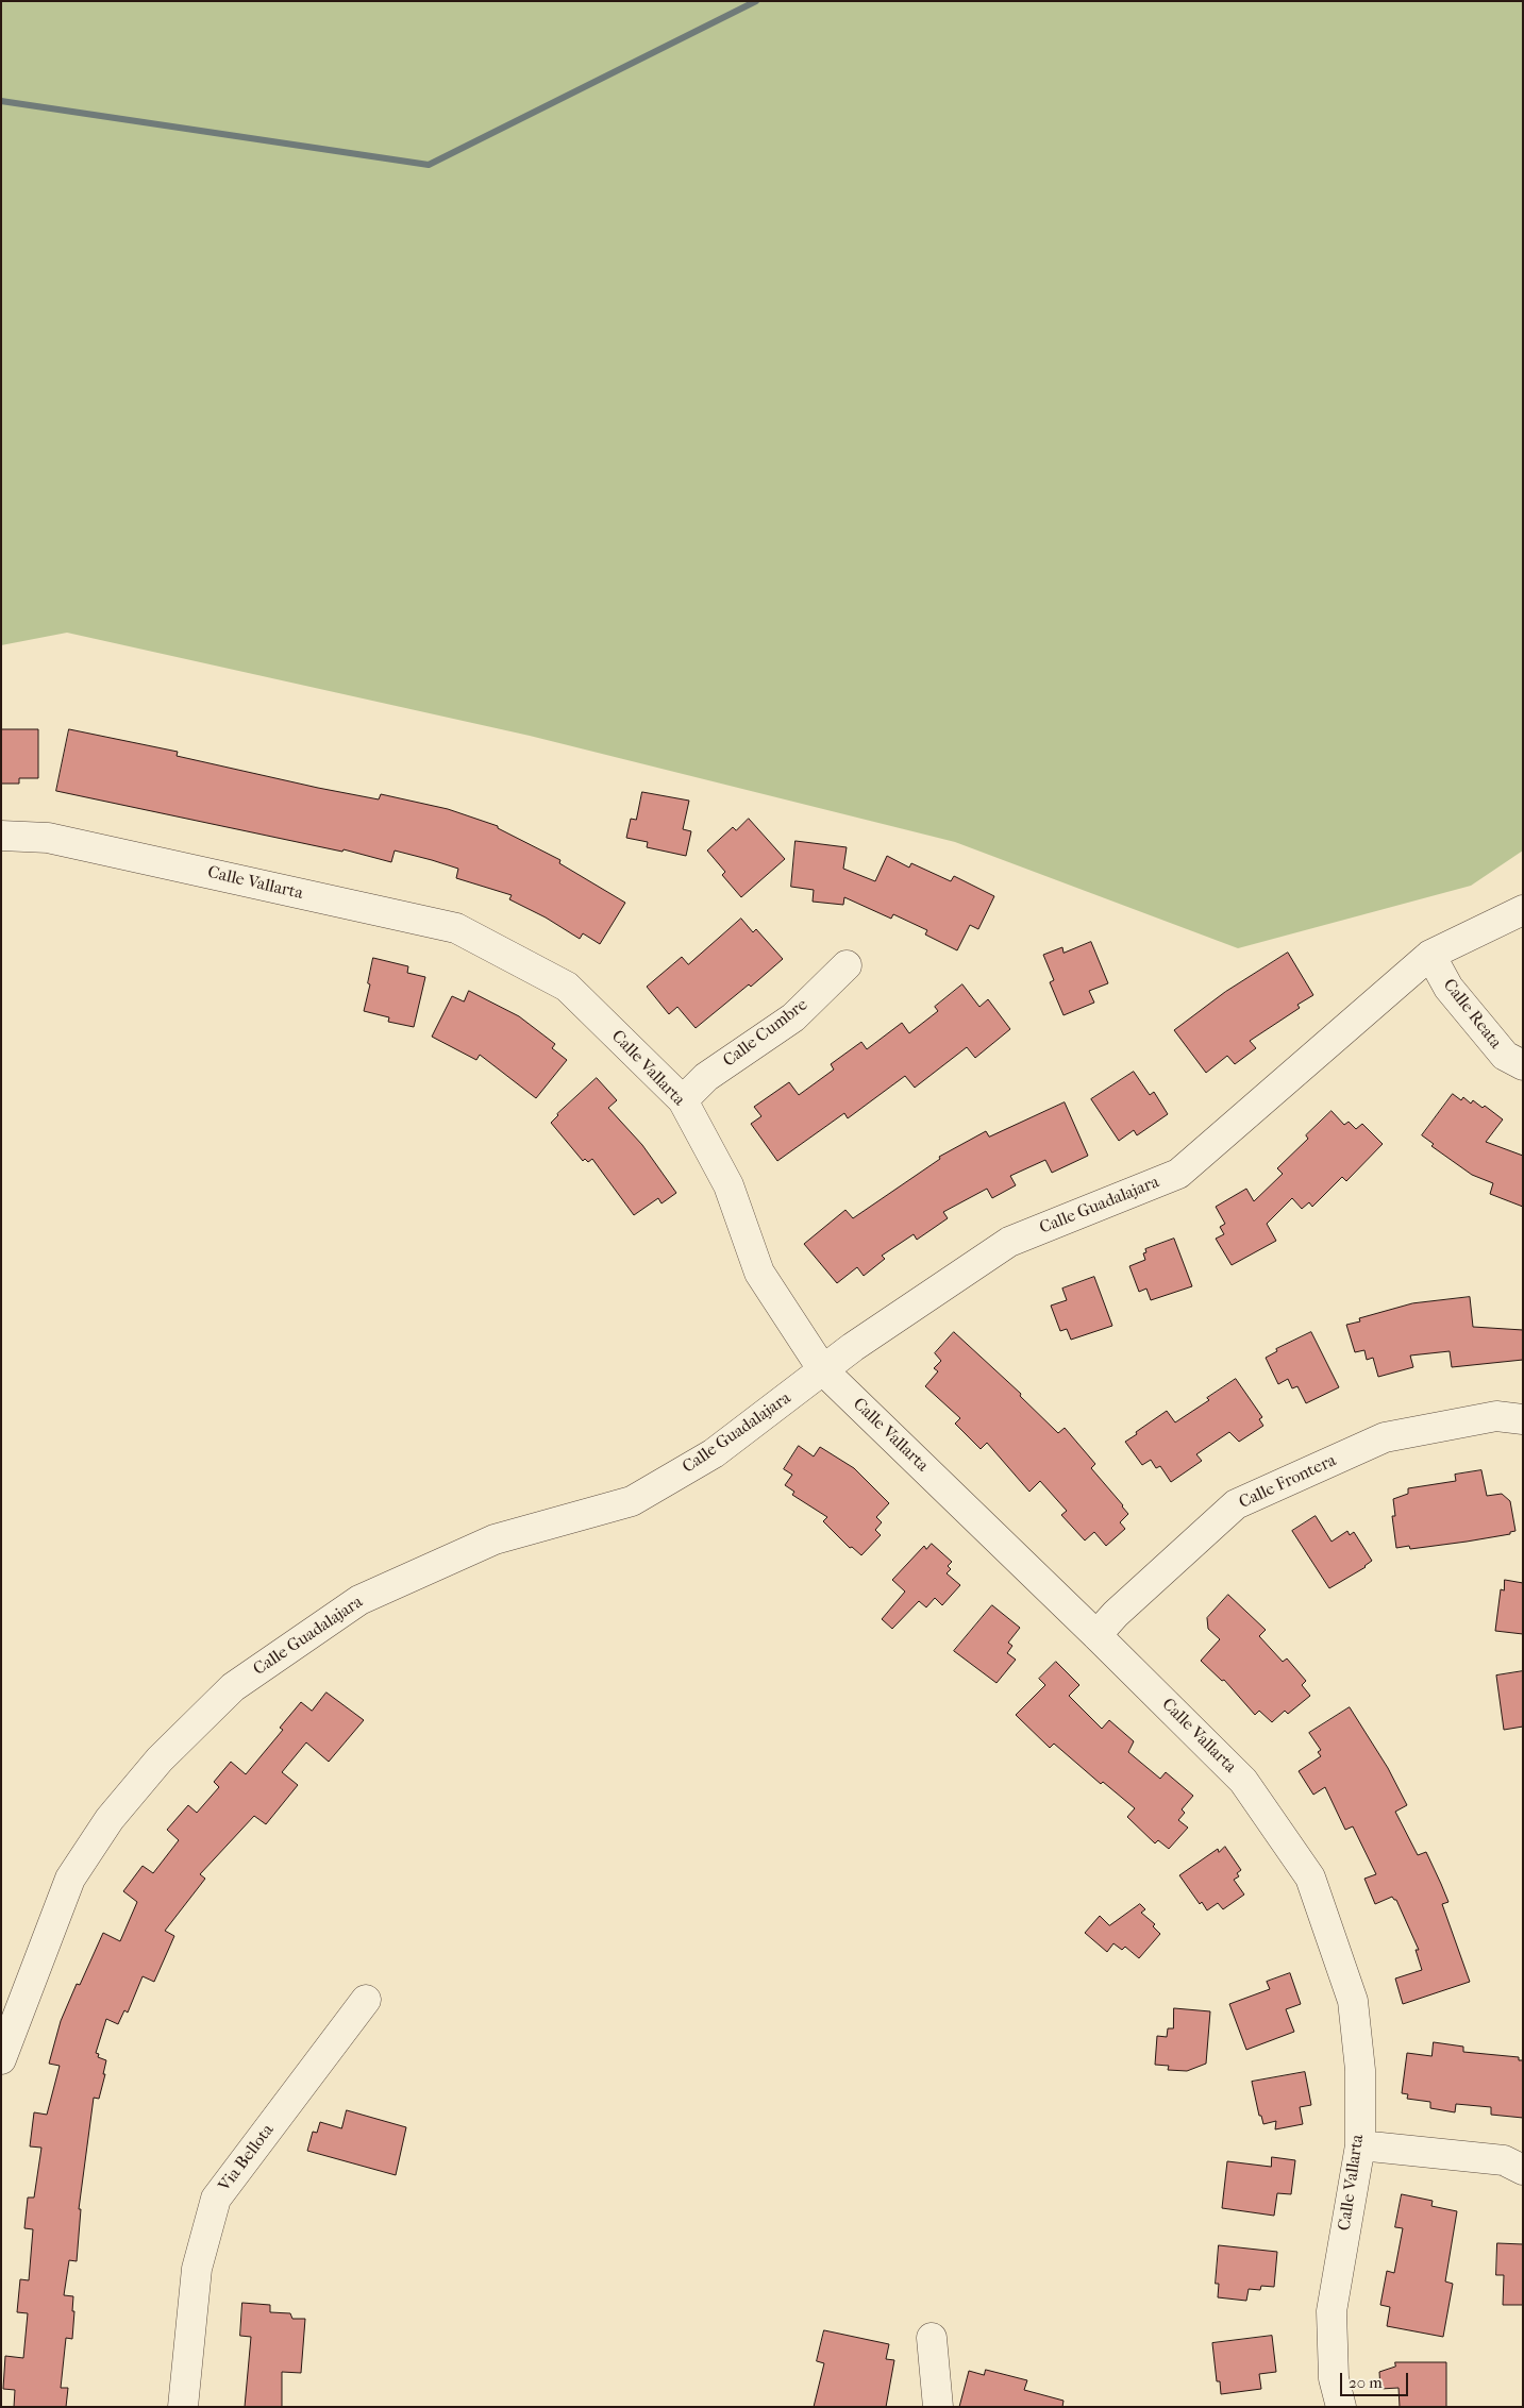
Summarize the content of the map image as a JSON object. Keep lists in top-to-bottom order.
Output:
{
  "streets": {
    "street": [
      "Calle Vallarta",
      "Calle Reata",
      "Calle Cumbre",
      "Calle Guadalajara",
      "Calle Frontera",
      "Via Bellota"
    ]
  },
  "crossings": [
    ["Calle Vallarta", "Calle Cumbre"],
    ["Calle Vallarta", "Calle Guadalajara"],
    ["Calle Vallarta", "Calle Frontera"],
    ["Calle Reata", "Calle Guadalajara"]
  ],
  "scale_bar": "20 m"
}
